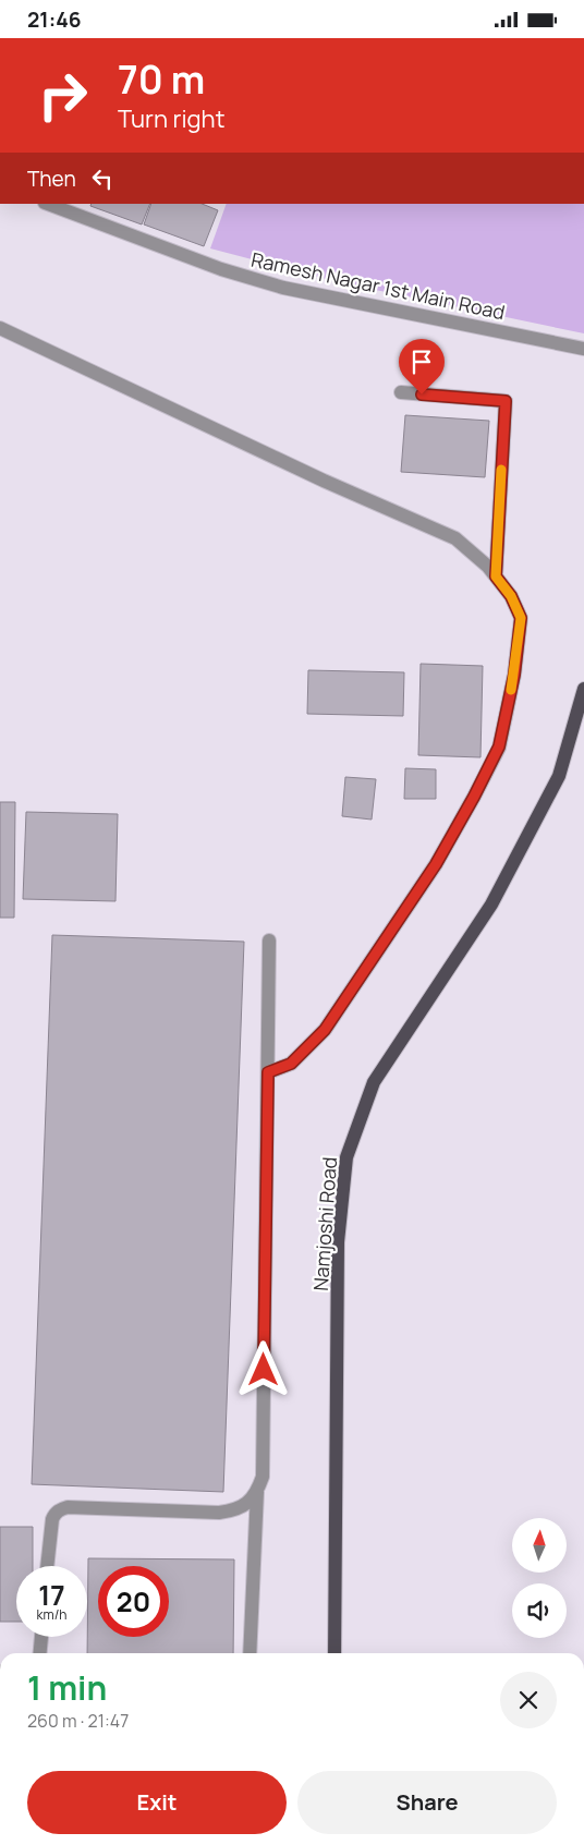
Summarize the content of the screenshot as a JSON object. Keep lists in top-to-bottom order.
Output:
{
  "streets": {
    "main road": ["Namjoshi Road"],
    "street": ["Ramesh Nagar 1st Main Road"]
  },
  "north": "top",
  "page": {
    "status": "21:46",
    "turn": ["70 m", "Turn right"],
    "then": "Then",
    "speed": "17 km/h",
    "limit": "20",
    "heading": ["1 min", "260 m · 21:47"],
    "buttons": ["Exit", "Share"]
  }
}
